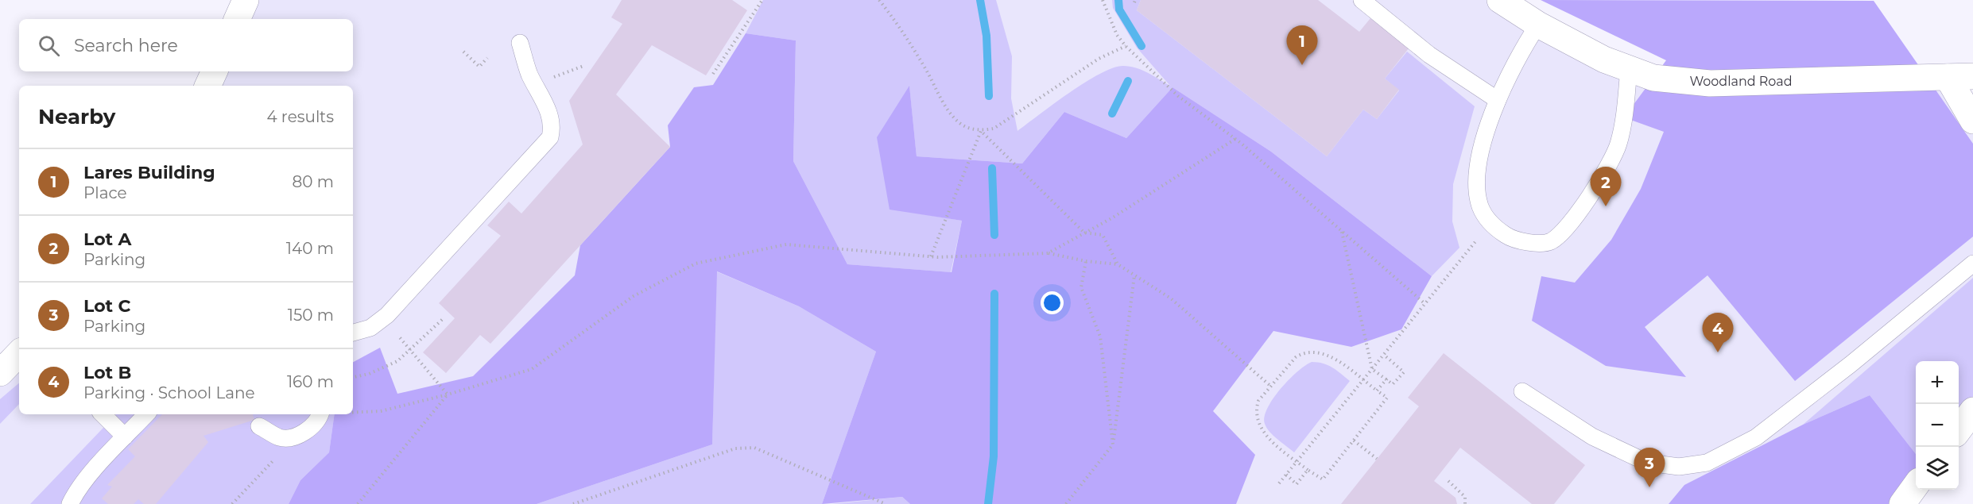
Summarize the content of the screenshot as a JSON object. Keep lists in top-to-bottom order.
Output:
{
  "streets": {
    "street": ["Woodland Road"]
  },
  "page": {
    "search": "Search here",
    "pins": [
      "1",
      "2",
      "4",
      "3"
    ],
    "heading": ["Nearby", "4 results"],
    "list": [
      {
        "mark": "1",
        "name": "Lares Building",
        "note": "Place",
        "value": "80 m"
      },
      {
        "mark": "2",
        "name": "Lot A",
        "note": "Parking",
        "value": "140 m"
      },
      {
        "mark": "3",
        "name": "Lot C",
        "note": "Parking",
        "value": "150 m"
      },
      {
        "mark": "4",
        "name": "Lot B",
        "note": "Parking · School Lane",
        "value": "160 m"
      }
    ],
    "map_buttons": ["+", "−"]
  }
}
